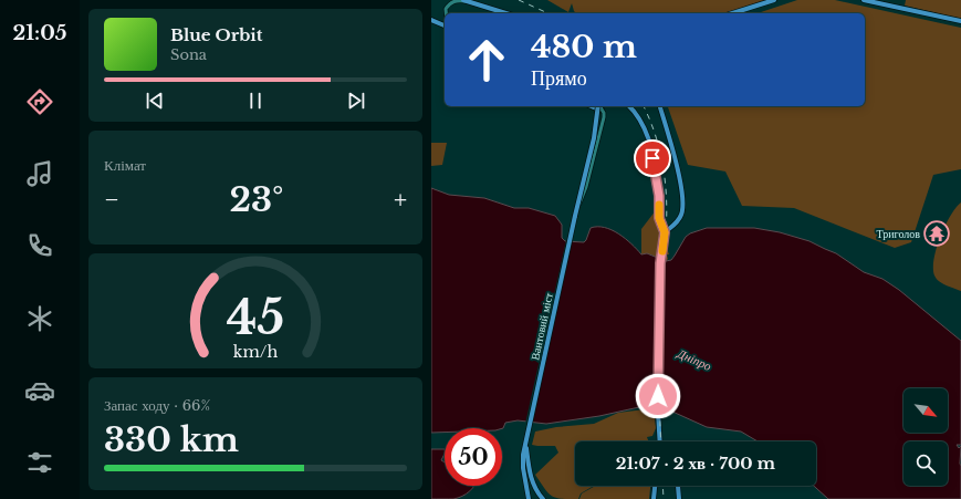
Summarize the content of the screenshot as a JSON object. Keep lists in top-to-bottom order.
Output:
{
  "streets": {
    "main road": ["Вантовий міст"]
  },
  "water": ["Дніпро"],
  "places": {
    "temple": ["Триголов"]
  },
  "north": "bottom right",
  "page": {
    "tabs": "21:05",
    "turn": ["480 m", "Прямо"],
    "song": ["Blue Orbit", "Sona"],
    "tile": [
      "Клімат",
      ["Запас ходу · 66%", "330 km"]
    ],
    "heat": ["−", "23°", "+"],
    "limit": "50",
    "trip": "21:07 · 2 хв · 700 m",
    "gauge": ["45", "km/h"]
  }
}
